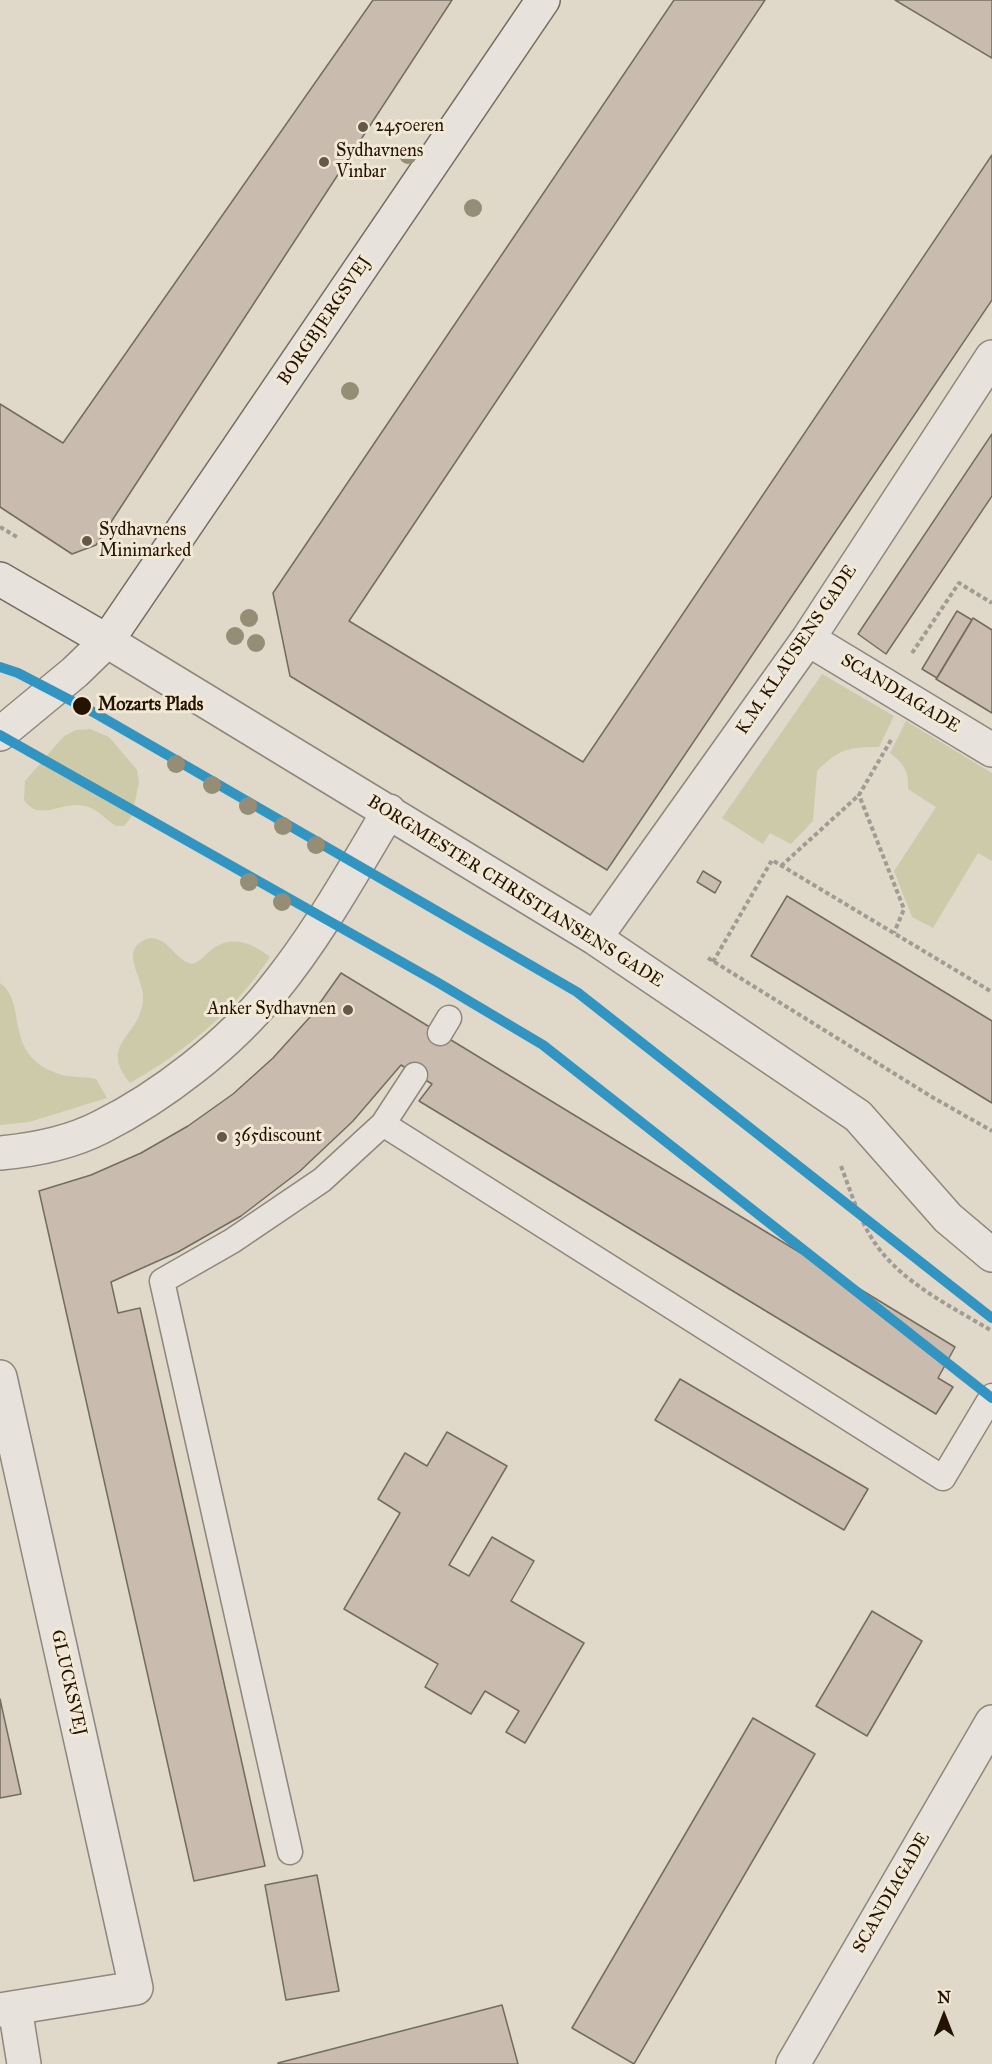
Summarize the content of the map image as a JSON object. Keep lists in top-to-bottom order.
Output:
{
  "streets": {
    "street": [
      "BORGBJERGSVEJ",
      "K.M. KLAUSENS GADE",
      "SCANDIAGADE",
      "BORGMESTER CHRISTIANSENS GADE",
      "GLUCKSVEJ"
    ]
  },
  "crossings": [
    ["BORGBJERGSVEJ", "BORGMESTER CHRISTIANSENS GADE"],
    ["K.M. KLAUSENS GADE", "SCANDIAGADE"],
    ["K.M. KLAUSENS GADE", "BORGMESTER CHRISTIANSENS GADE"]
  ],
  "places": [
    "2450eren",
    "Sydhavnens Vinbar",
    "Sydhavnens Minimarked",
    "Mozarts Plads",
    "Anker Sydhavnen",
    "365discount"
  ],
  "north": "top"
}
